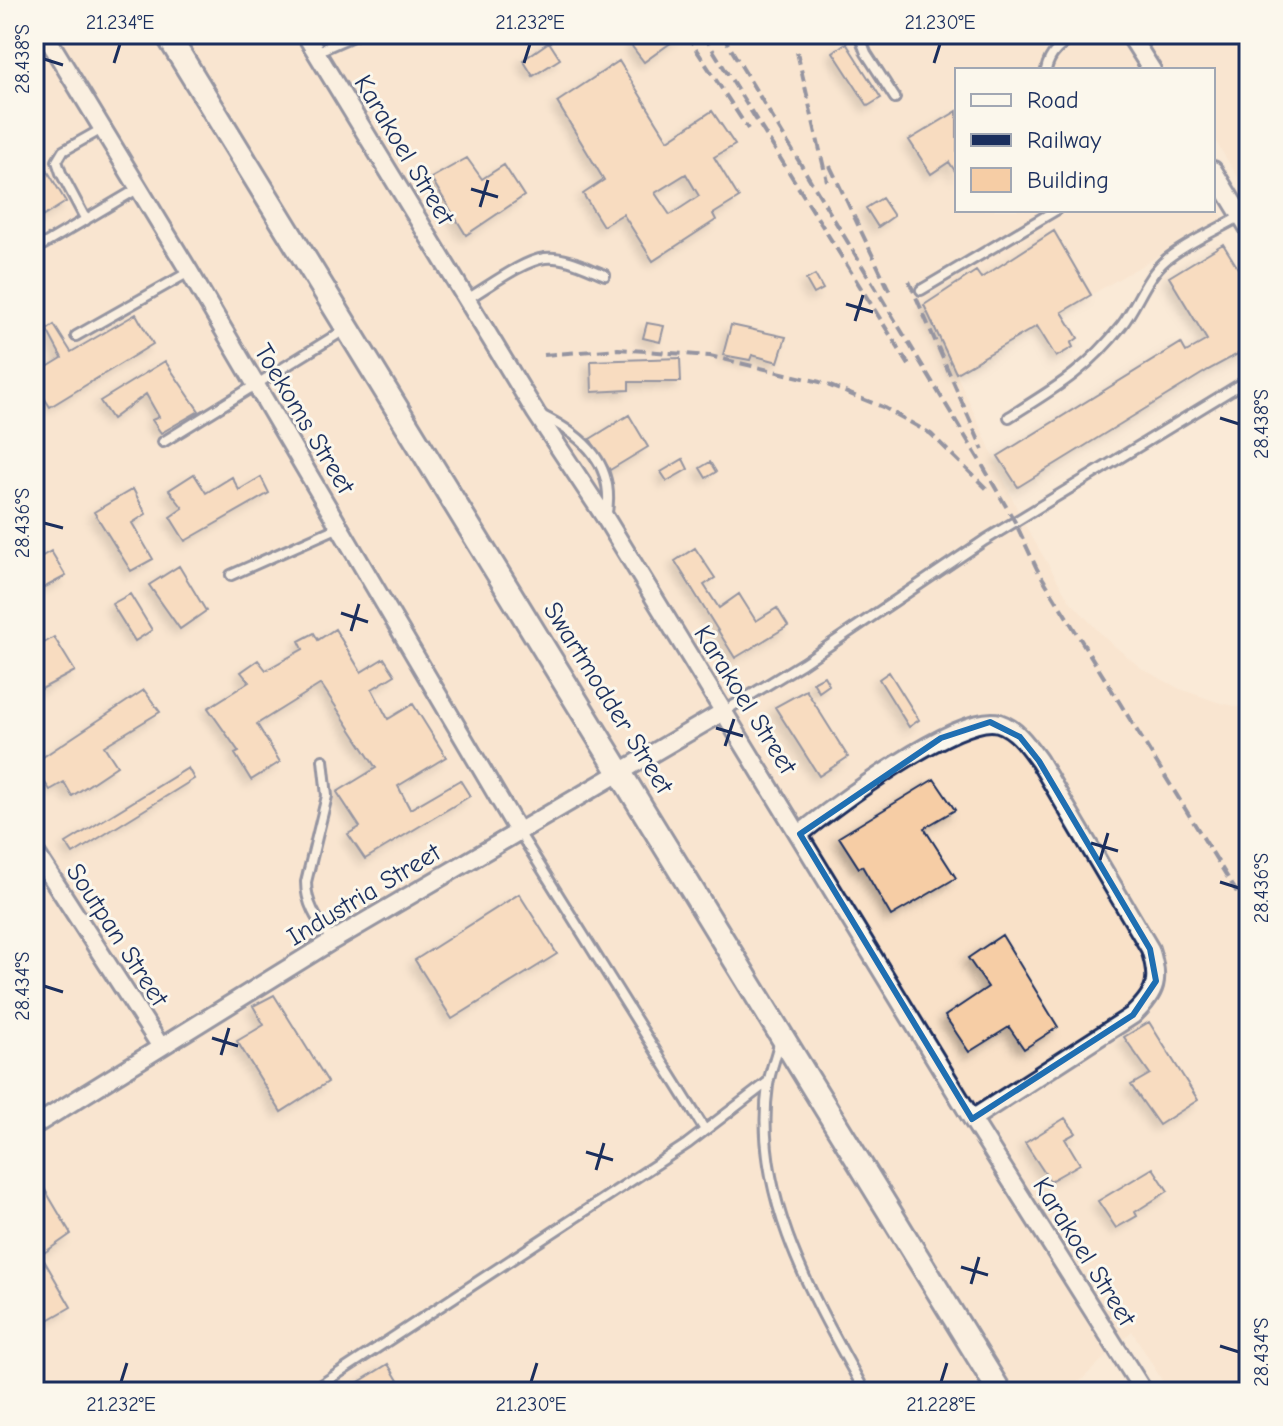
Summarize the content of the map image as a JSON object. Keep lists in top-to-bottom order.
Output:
{
  "streets": {
    "main road": ["Swartmodder Street"],
    "street": [
      "Karakoel Street",
      "Toekoms Street",
      "Industria Street",
      "Soutpan Street"
    ]
  },
  "crossings": [
    ["Karakoel Street", "Industria Street"],
    ["Toekoms Street", "Industria Street"],
    ["Swartmodder Street", "Industria Street"],
    ["Industria Street", "Soutpan Street"]
  ],
  "legend": ["Road", "Railway", "Building"],
  "coordinates": [
    "21.234°E",
    "21.232°E",
    "21.230°E",
    "28.438°S",
    "28.436°S",
    "28.434°S",
    "21.228°E"
  ]
}
